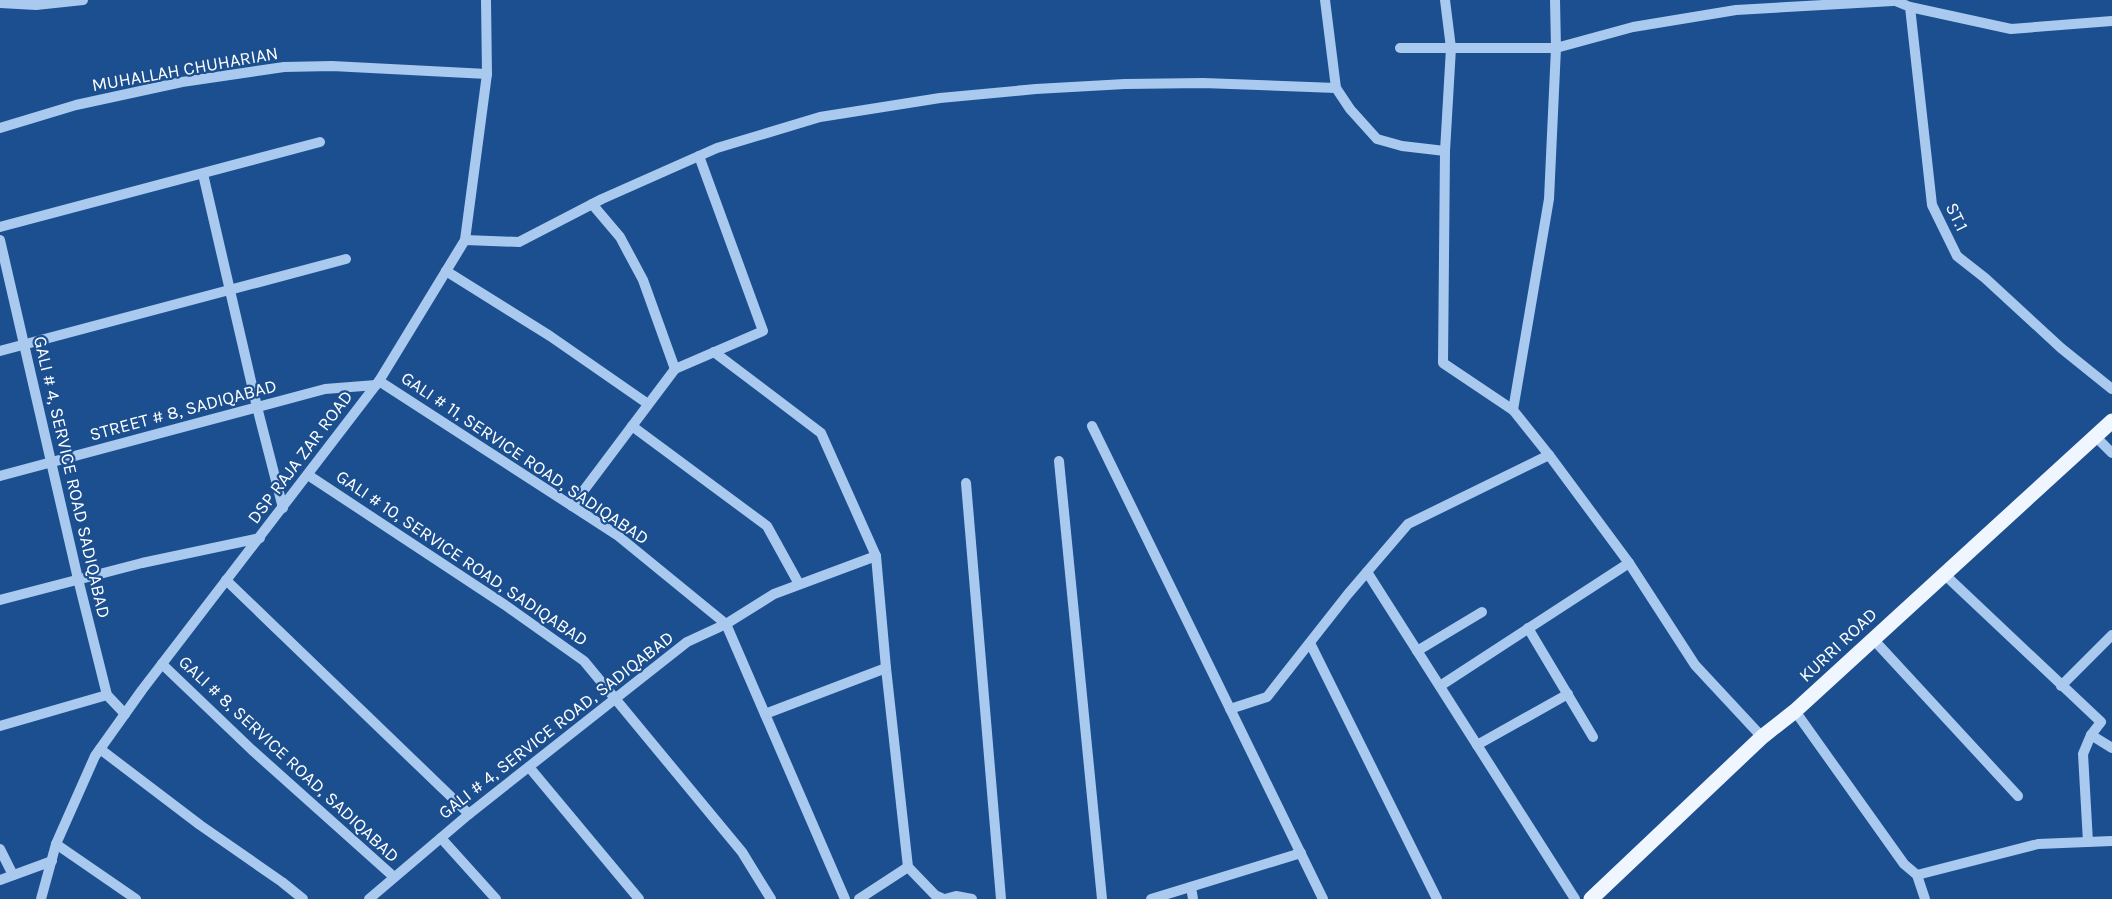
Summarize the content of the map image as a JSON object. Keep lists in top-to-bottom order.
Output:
{
  "streets": {
    "main road": ["KURRI ROAD"],
    "street": [
      "MUHALLAH CHUHARIAN",
      "ST.1",
      "STREET # 8, SADIQABAD",
      "DSP RAJA ZAR ROAD",
      "GALI # 11, SERVICE ROAD, SADIQABAD",
      "GALI # 4, SERVICE ROAD SADIQABAD",
      "GALI # 10, SERVICE ROAD, SADIQABAD",
      "GALI # 4, SERVICE ROAD, SADIQABAD",
      "GALI # 8, SERVICE ROAD, SADIQABAD"
    ]
  },
  "crossings": [
    ["MUHALLAH CHUHARIAN", "DSP RAJA ZAR ROAD"],
    ["STREET # 8, SADIQABAD", "DSP RAJA ZAR ROAD"],
    ["STREET # 8, SADIQABAD", "GALI # 11, SERVICE ROAD, SADIQABAD"],
    ["STREET # 8, SADIQABAD", "GALI # 4, SERVICE ROAD SADIQABAD"],
    ["DSP RAJA ZAR ROAD", "GALI # 11, SERVICE ROAD, SADIQABAD"],
    ["DSP RAJA ZAR ROAD", "GALI # 4, SERVICE ROAD SADIQABAD"],
    ["DSP RAJA ZAR ROAD", "GALI # 10, SERVICE ROAD, SADIQABAD"],
    ["DSP RAJA ZAR ROAD", "GALI # 8, SERVICE ROAD, SADIQABAD"],
    ["GALI # 11, SERVICE ROAD, SADIQABAD", "GALI # 4, SERVICE ROAD, SADIQABAD"],
    ["GALI # 10, SERVICE ROAD, SADIQABAD", "GALI # 4, SERVICE ROAD, SADIQABAD"],
    ["GALI # 4, SERVICE ROAD, SADIQABAD", "GALI # 8, SERVICE ROAD, SADIQABAD"]
  ]
}
